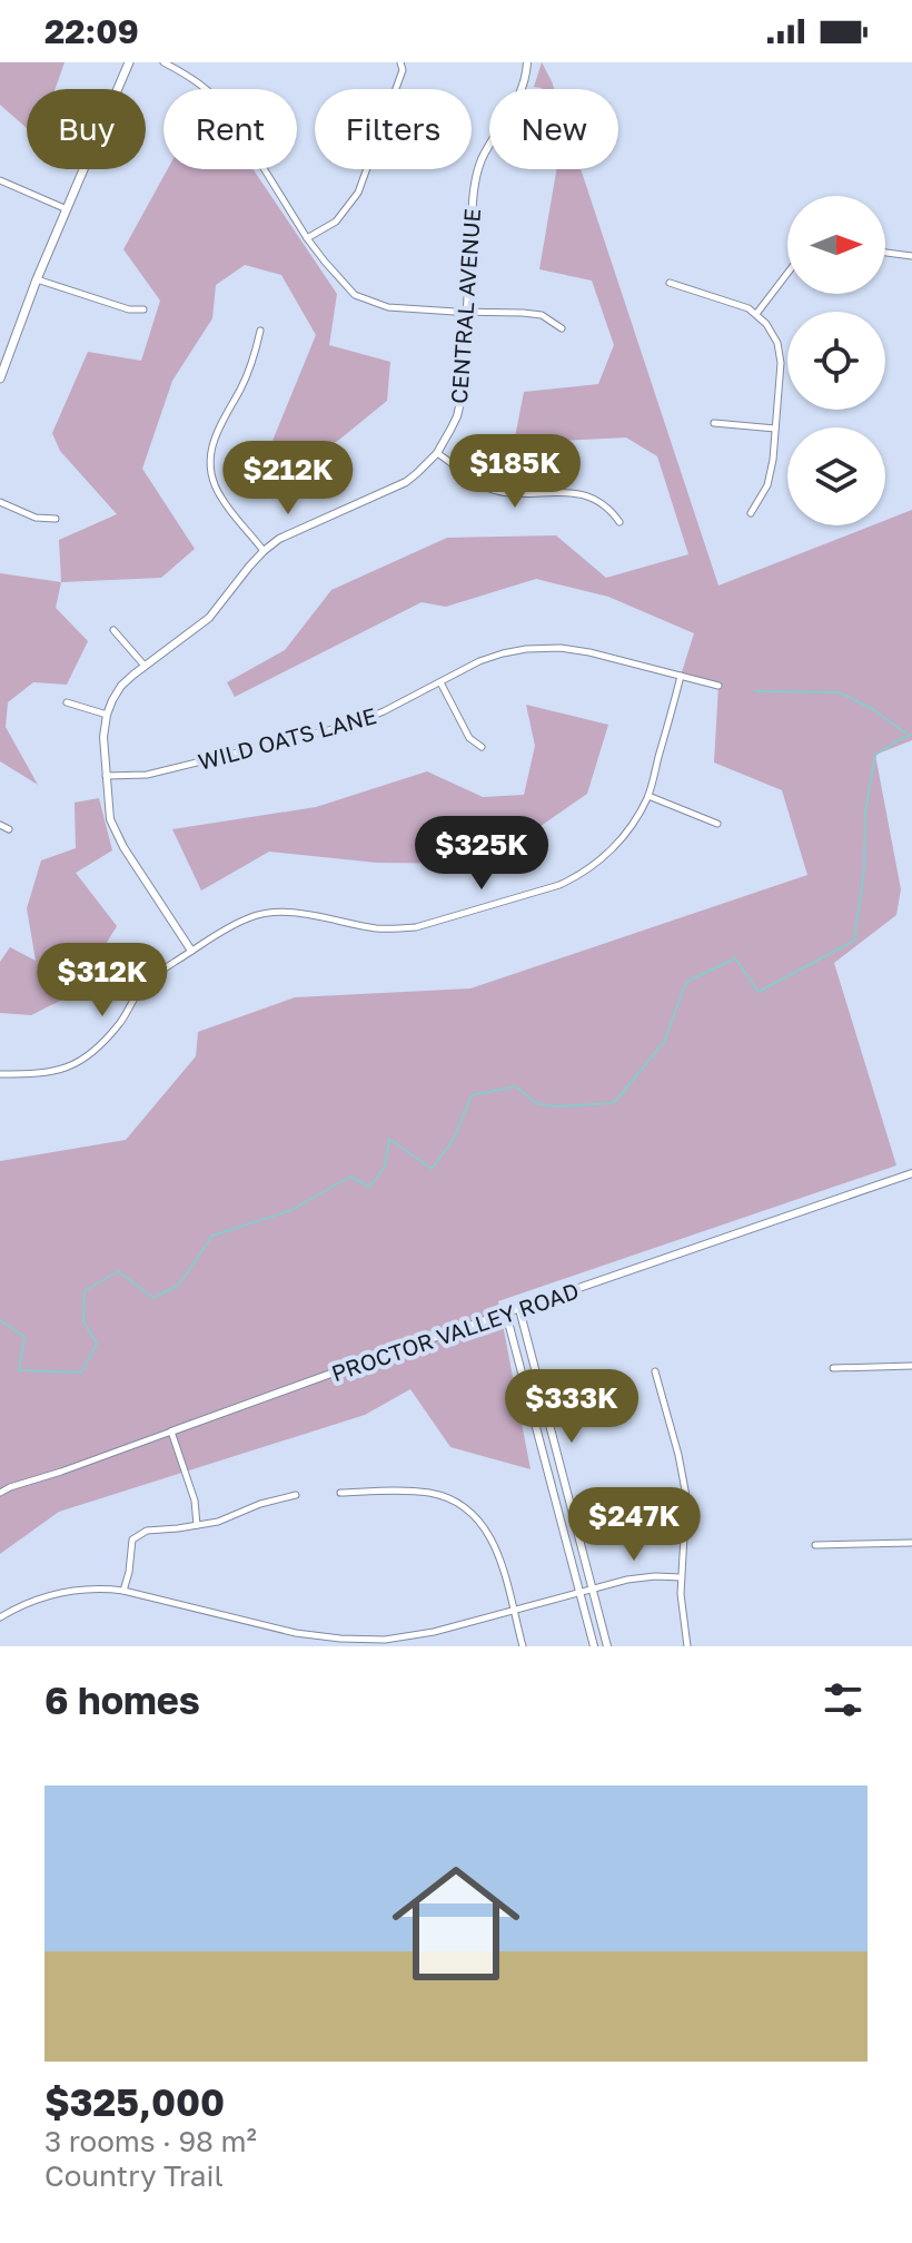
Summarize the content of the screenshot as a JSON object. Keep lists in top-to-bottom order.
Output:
{
  "streets": {
    "street": ["CENTRAL AVENUE", "WILD OATS LANE", "PROCTOR VALLEY ROAD"]
  },
  "crossings": [
    ["CENTRAL AVENUE", "WILD OATS LANE"]
  ],
  "north": "right",
  "page": {
    "status": "22:09",
    "chip": [
      "Buy",
      "Rent",
      "Filters",
      "New"
    ],
    "price": [
      "$185K",
      "$212K",
      "$325K",
      "$312K",
      "$333K",
      "$247K"
    ],
    "heading": "6 homes",
    "list": [
      {
        "name": "$325,000",
        "note": "3 rooms · 98 m² · Country Trail"
      }
    ]
  }
}
